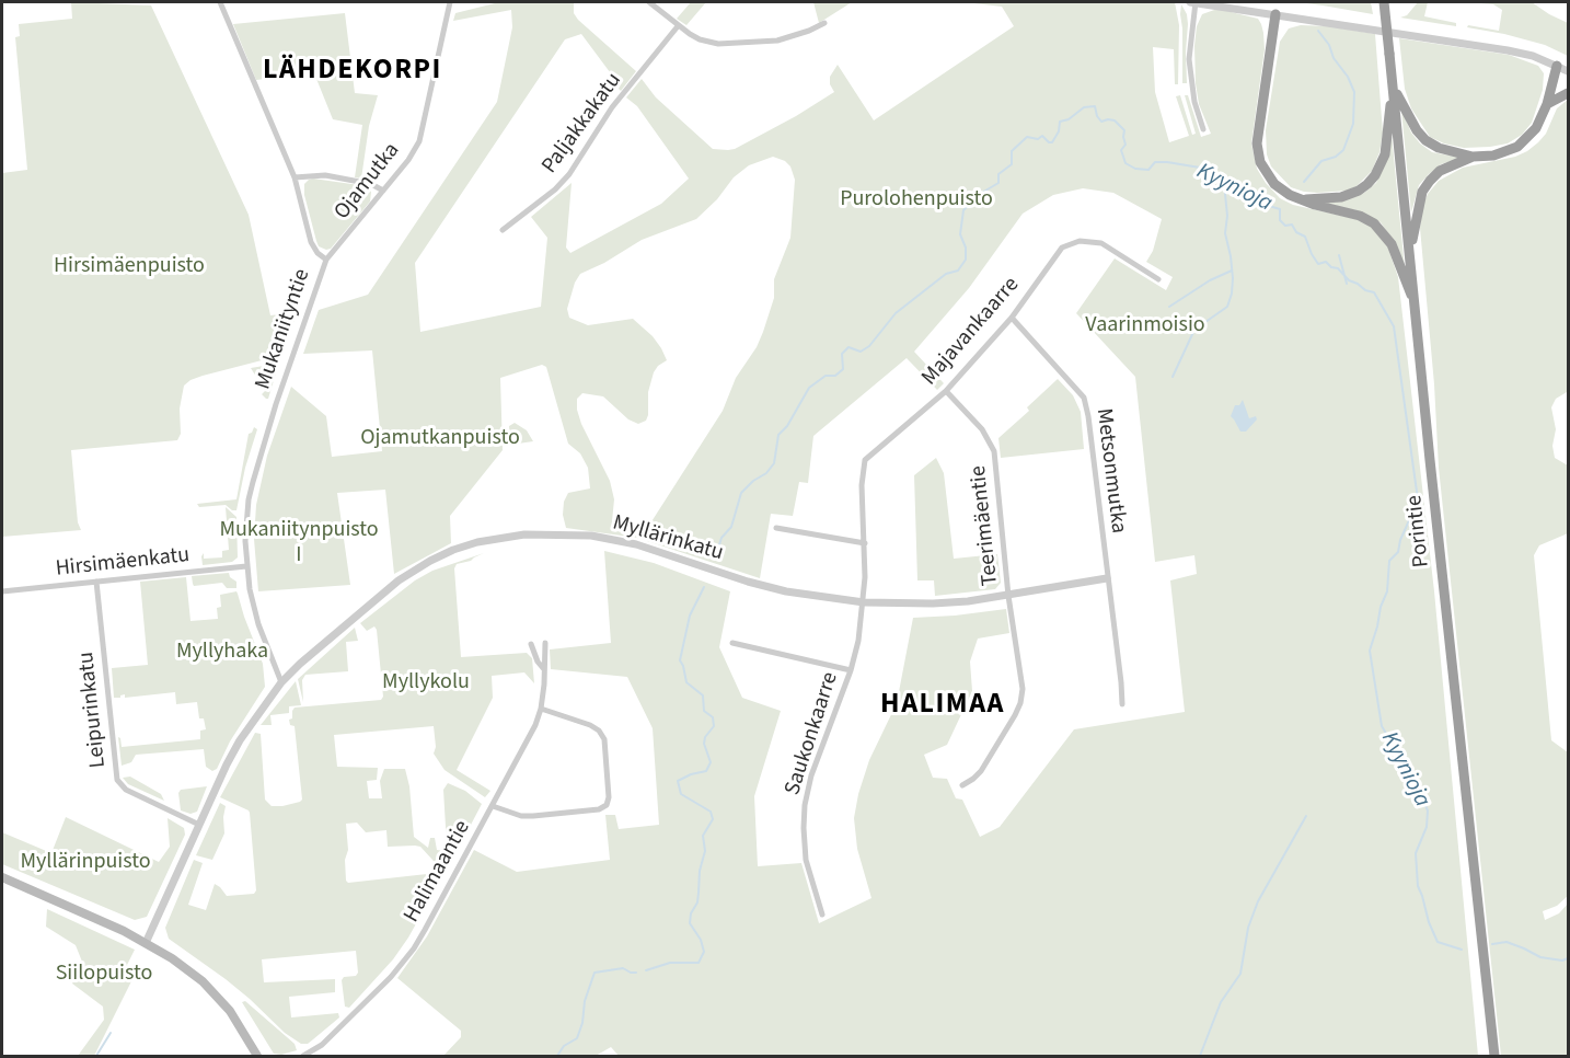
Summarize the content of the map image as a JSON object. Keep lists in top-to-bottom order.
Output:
{
  "streets": {
    "highway": ["Porintie"],
    "street": [
      "Paljakkakatu",
      "Ojamutka",
      "Mukaniityntie",
      "Majavankaarre",
      "Metsonmutka",
      "Teerimäentie",
      "Myllärinkatu",
      "Hirsimäenkatu",
      "Leipurinkatu",
      "Saukonkaarre",
      "Halimaantie"
    ]
  },
  "crossings": [
    ["Ojamutka", "Mukaniityntie"],
    ["Mukaniityntie", "Myllärinkatu"],
    ["Mukaniityntie", "Hirsimäenkatu"],
    ["Majavankaarre", "Metsonmutka"],
    ["Majavankaarre", "Teerimäentie"],
    ["Majavankaarre", "Myllärinkatu"],
    ["Majavankaarre", "Saukonkaarre"],
    ["Metsonmutka", "Myllärinkatu"],
    ["Teerimäentie", "Myllärinkatu"],
    ["Myllärinkatu", "Leipurinkatu"],
    ["Myllärinkatu", "Saukonkaarre"],
    ["Hirsimäenkatu", "Leipurinkatu"]
  ],
  "districts": ["LÄHDEKORPI", "HALIMAA"],
  "water": ["Kyynioja"],
  "parks": [
    "Purolohenpuisto",
    "Hirsimäenpuisto",
    "Vaarinmoisio",
    "Ojamutkanpuisto",
    "Mukaniitynpuisto I",
    "Myllyhaka",
    "Myllykolu",
    "Myllärinpuisto",
    "Siilopuisto"
  ]
}
